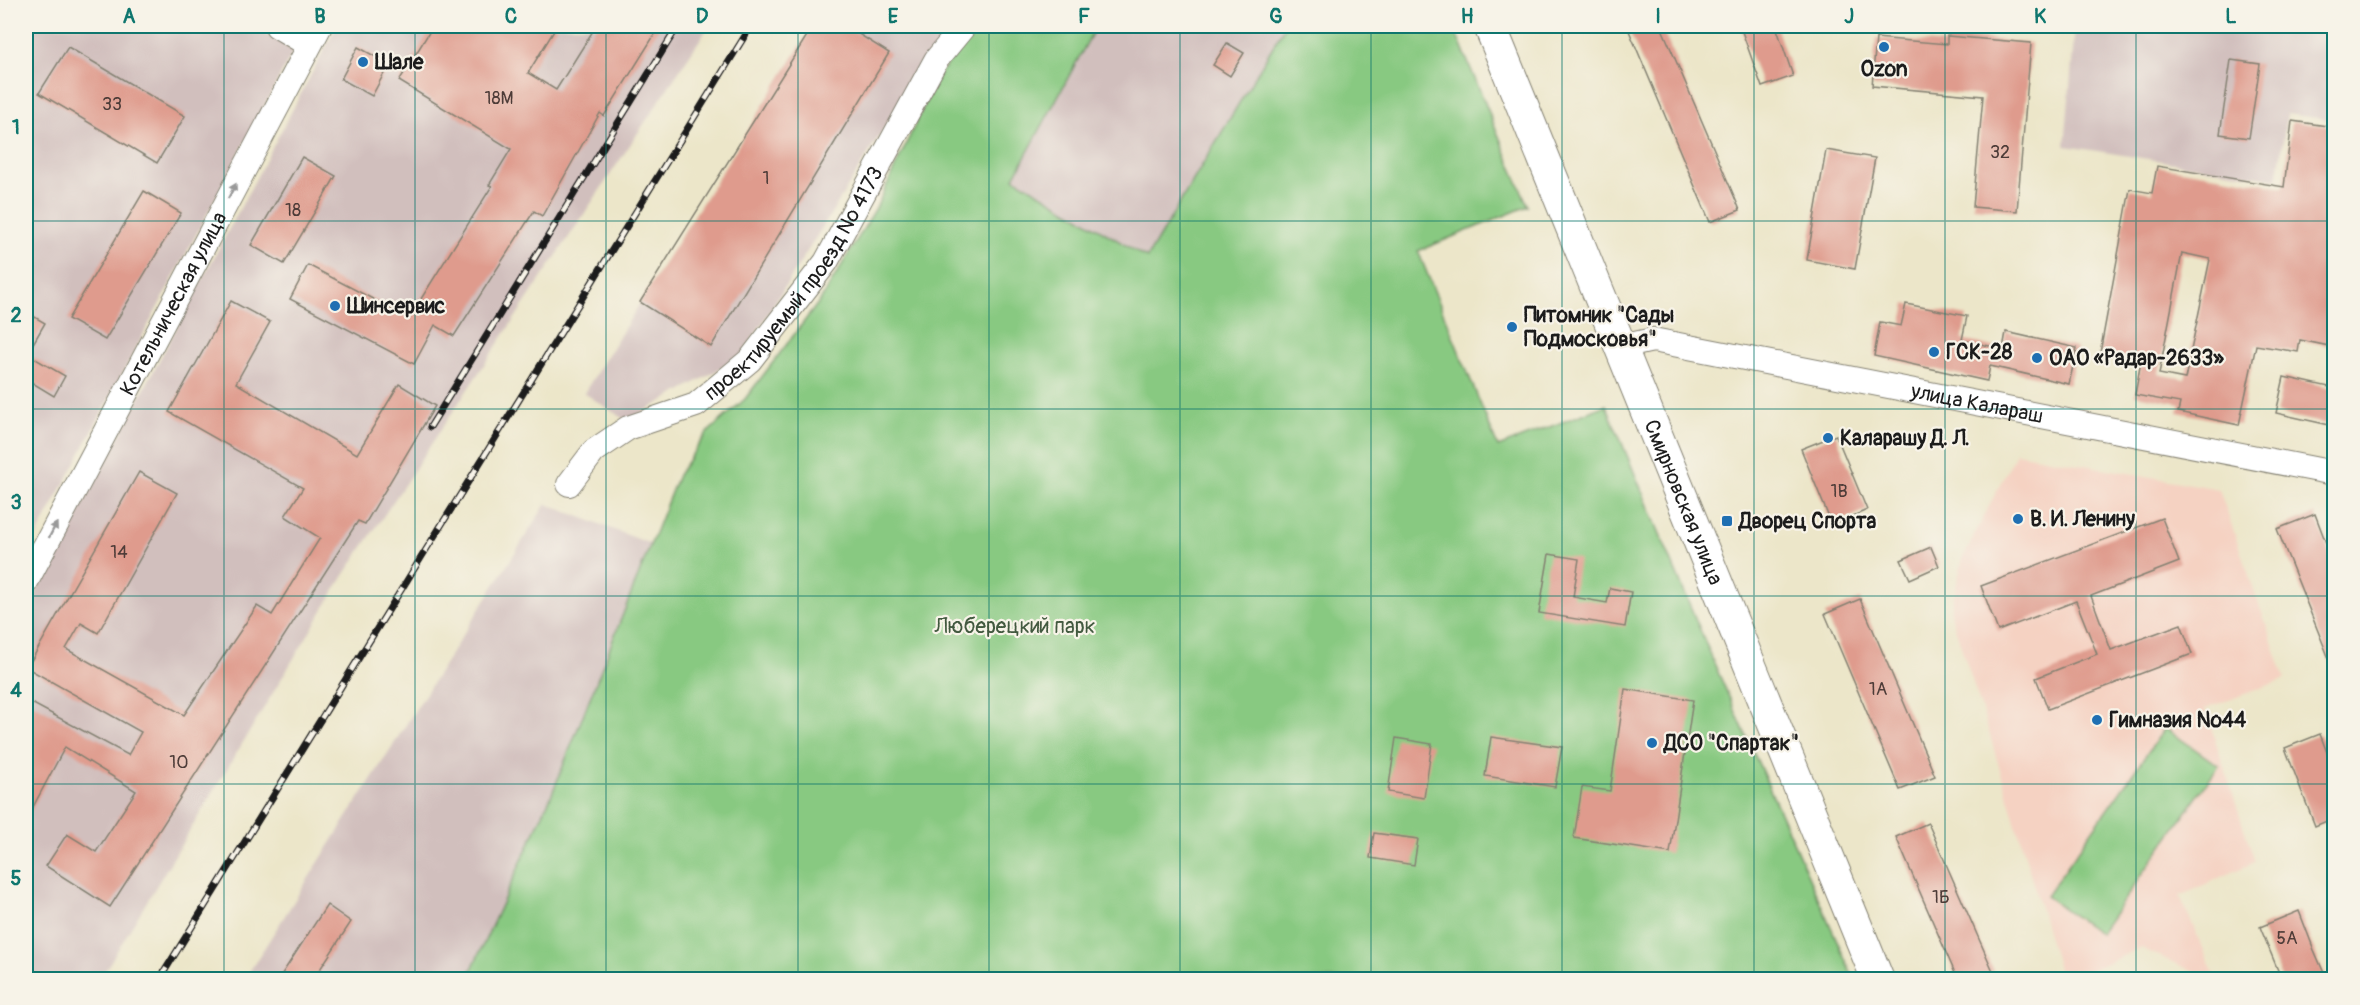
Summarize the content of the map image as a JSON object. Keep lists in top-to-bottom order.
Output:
{
  "streets": {
    "main road": ["Смирновская улица"],
    "street": ["проектируемый проезд № 4173", "Котельническая улица", "улица Калараш"]
  },
  "crossings": [
    ["улица Калараш", "Смирновская улица"]
  ],
  "one_way": ["Котельническая улица"],
  "parks": ["Люберецкий парк"],
  "places": {
    "other": [
      "Ozon",
      "Шале",
      "Шинсервис",
      "Питомник \"Сады Подмосковья\"",
      "ГСК-28",
      "ОАО «Радар-2633»",
      "Каларашу Д. Л.",
      "В. И. Ленину",
      "Гимназия №44",
      "ДСО \"Спартак\""
    ],
    "transit": ["Дворец Спорта"]
  },
  "house_numbers": [
    "18М",
    "33",
    "32",
    "1",
    "18",
    "1В",
    "14",
    "1А",
    "10",
    "1Б",
    "5А"
  ],
  "grid": {
    "columns": [
      "A",
      "B",
      "C",
      "D",
      "E",
      "F",
      "G",
      "H",
      "I",
      "J",
      "K",
      "L"
    ],
    "rows": [
      "1",
      "2",
      "3",
      "4",
      "5"
    ]
  }
}
